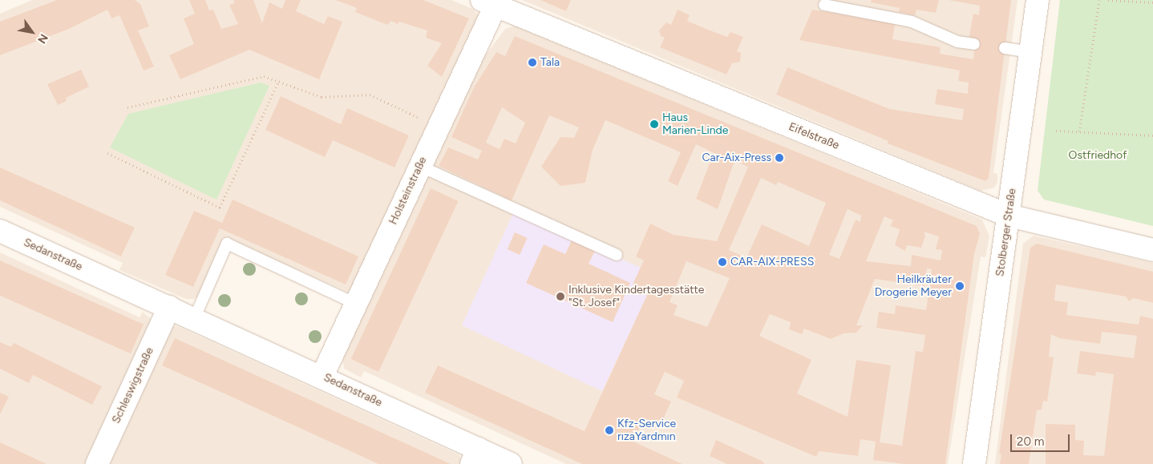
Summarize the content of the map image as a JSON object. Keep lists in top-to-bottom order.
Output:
{
  "streets": {
    "street": [
      "Eifelstraße",
      "Holsteinstraße",
      "Stolberger Straße",
      "Sedanstraße",
      "Schleswigstraße"
    ]
  },
  "crossings": [
    ["Eifelstraße", "Holsteinstraße"],
    ["Eifelstraße", "Stolberger Straße"],
    ["Holsteinstraße", "Sedanstraße"],
    ["Sedanstraße", "Schleswigstraße"]
  ],
  "parks": ["Ostfriedhof"],
  "places": [
    "Tala",
    "Haus Marien-Linde",
    "Car-Aix-Press",
    "CAR-AIX-PRESS",
    "Heilkräuter Drogerie Meyer",
    "Inklusive Kindertagesstätte \"St. Josef\"",
    "Kfz-Service rızaYardmın"
  ],
  "scale_bar": "20 m",
  "north": "bottom right"
}
